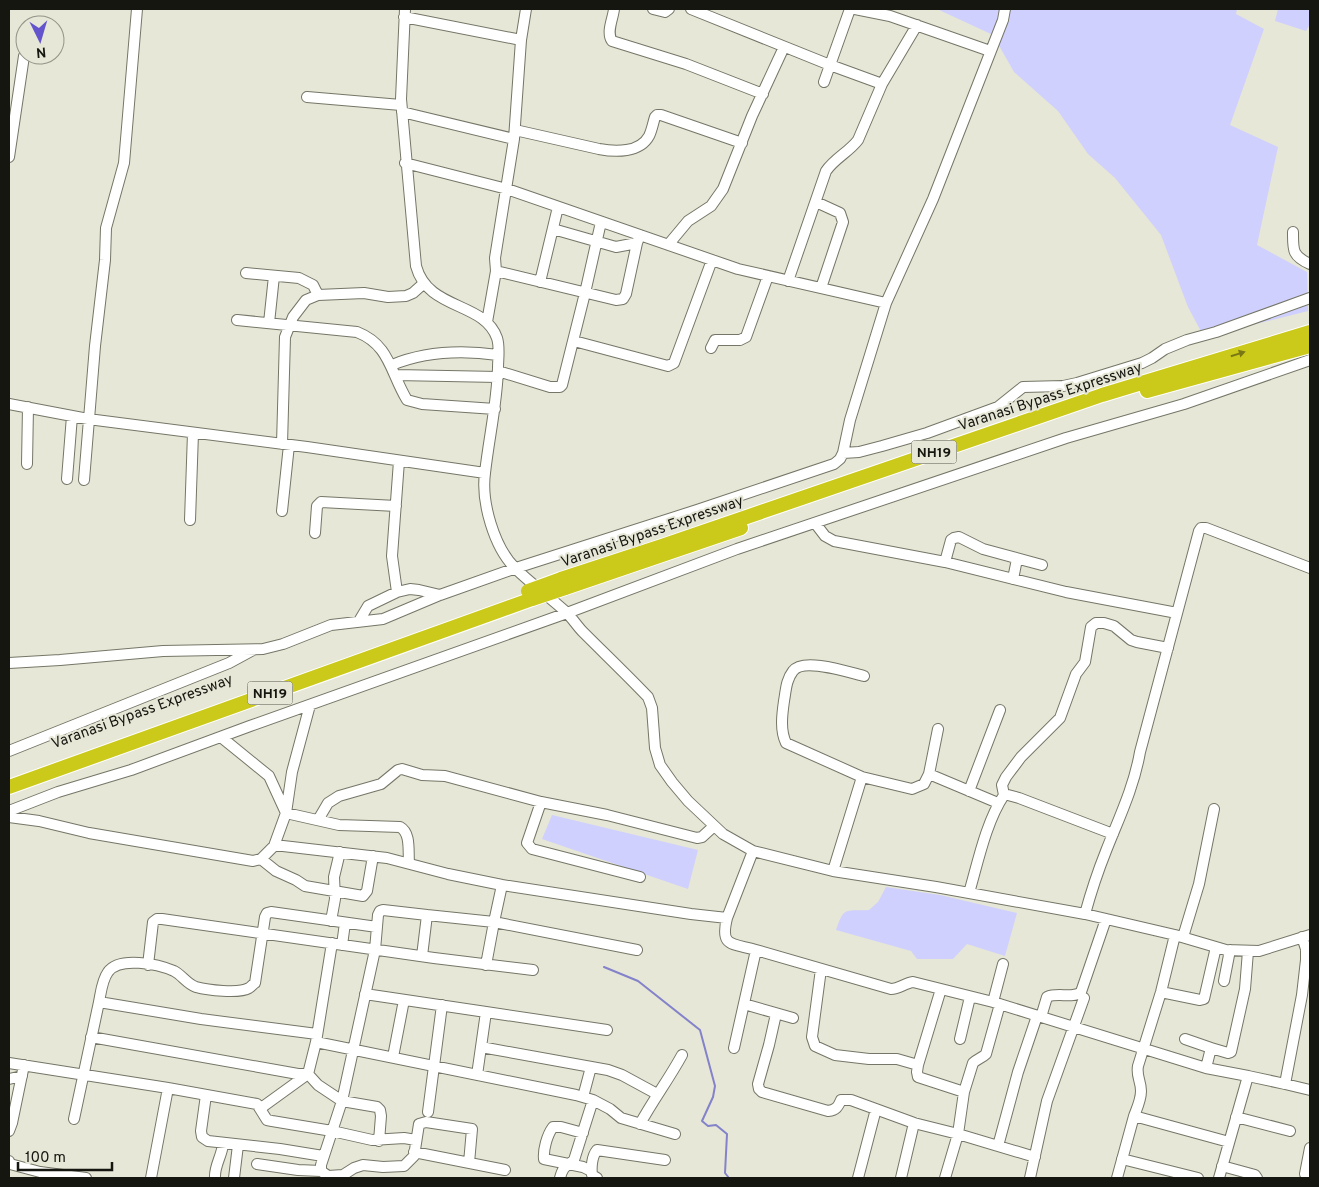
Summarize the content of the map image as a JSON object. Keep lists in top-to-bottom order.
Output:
{
  "streets": {
    "highway": ["Varanasi Bypass Expressway", "NH19"]
  },
  "scale_bar": "100 m",
  "north": "bottom"
}
